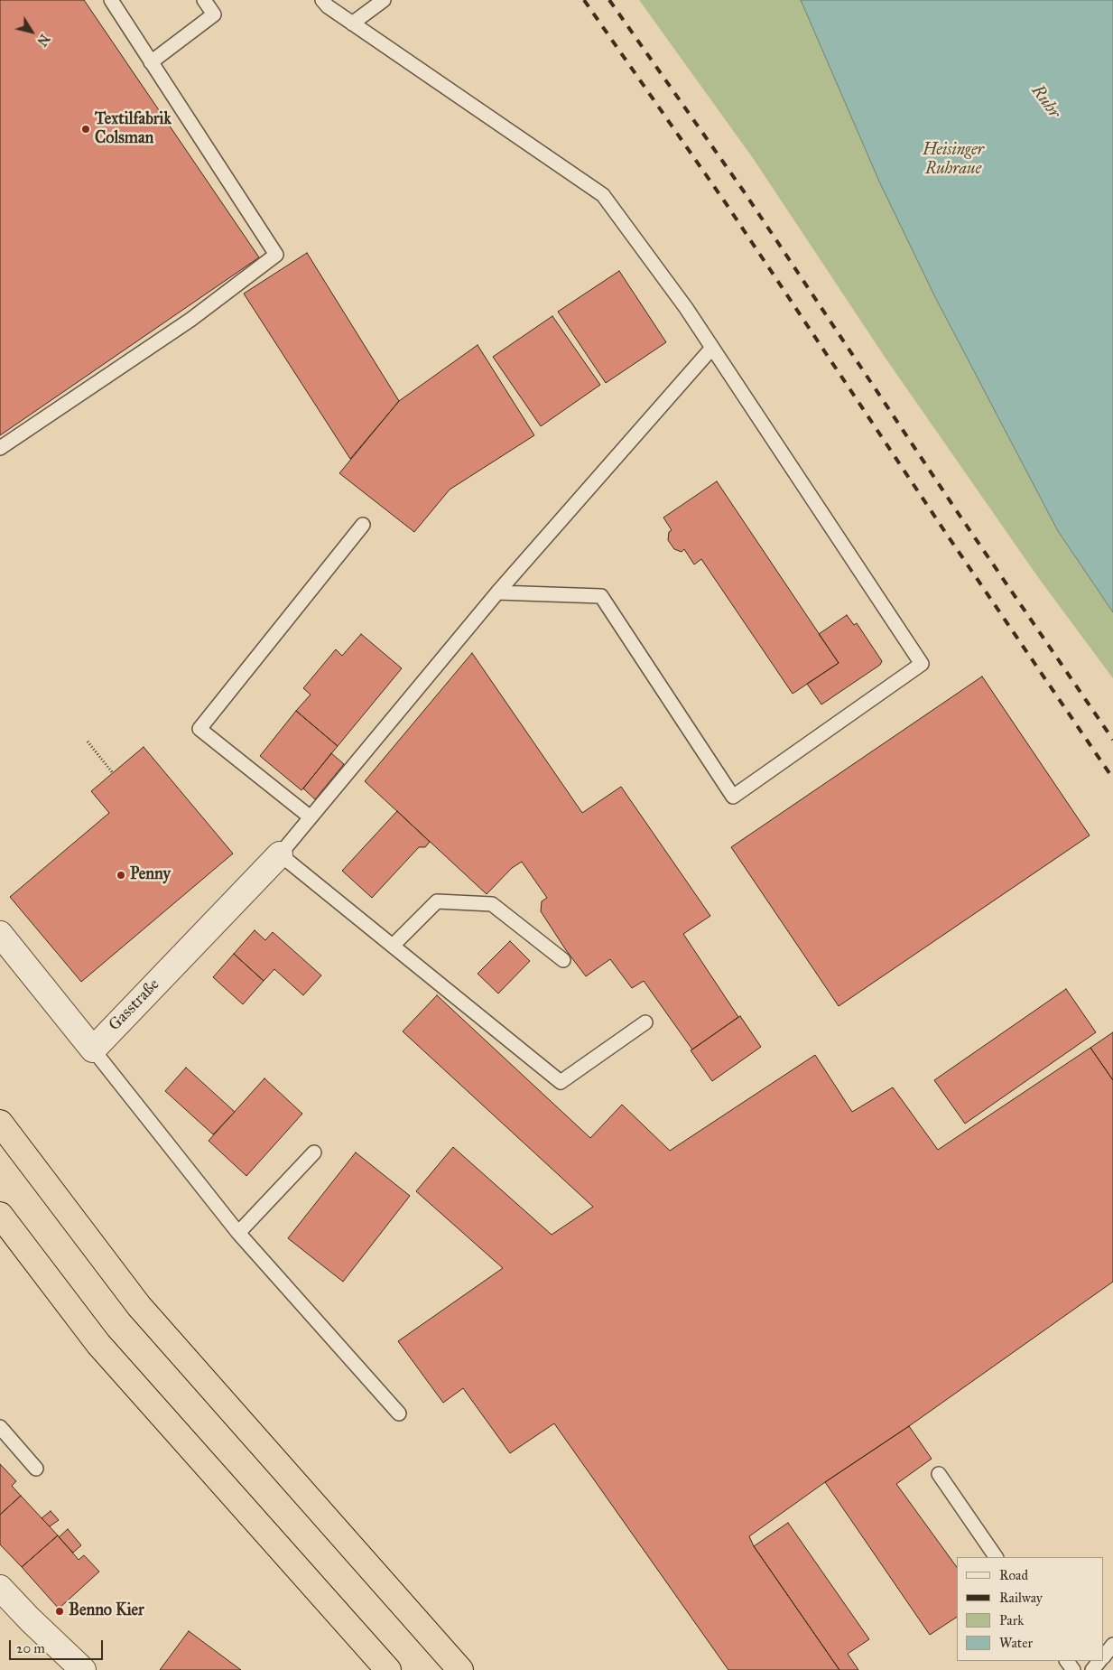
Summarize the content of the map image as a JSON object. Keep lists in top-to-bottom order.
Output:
{
  "streets": {
    "street": ["Gasstraße"]
  },
  "water": ["Ruhr"],
  "parks": ["Heisinger Ruhraue"],
  "places": ["Textilfabrik Colsman", "Penny", "Benno Kier"],
  "legend": [
    "Road",
    "Railway",
    "Park",
    "Water"
  ],
  "scale_bar": "20 m",
  "north": "bottom right"
}
